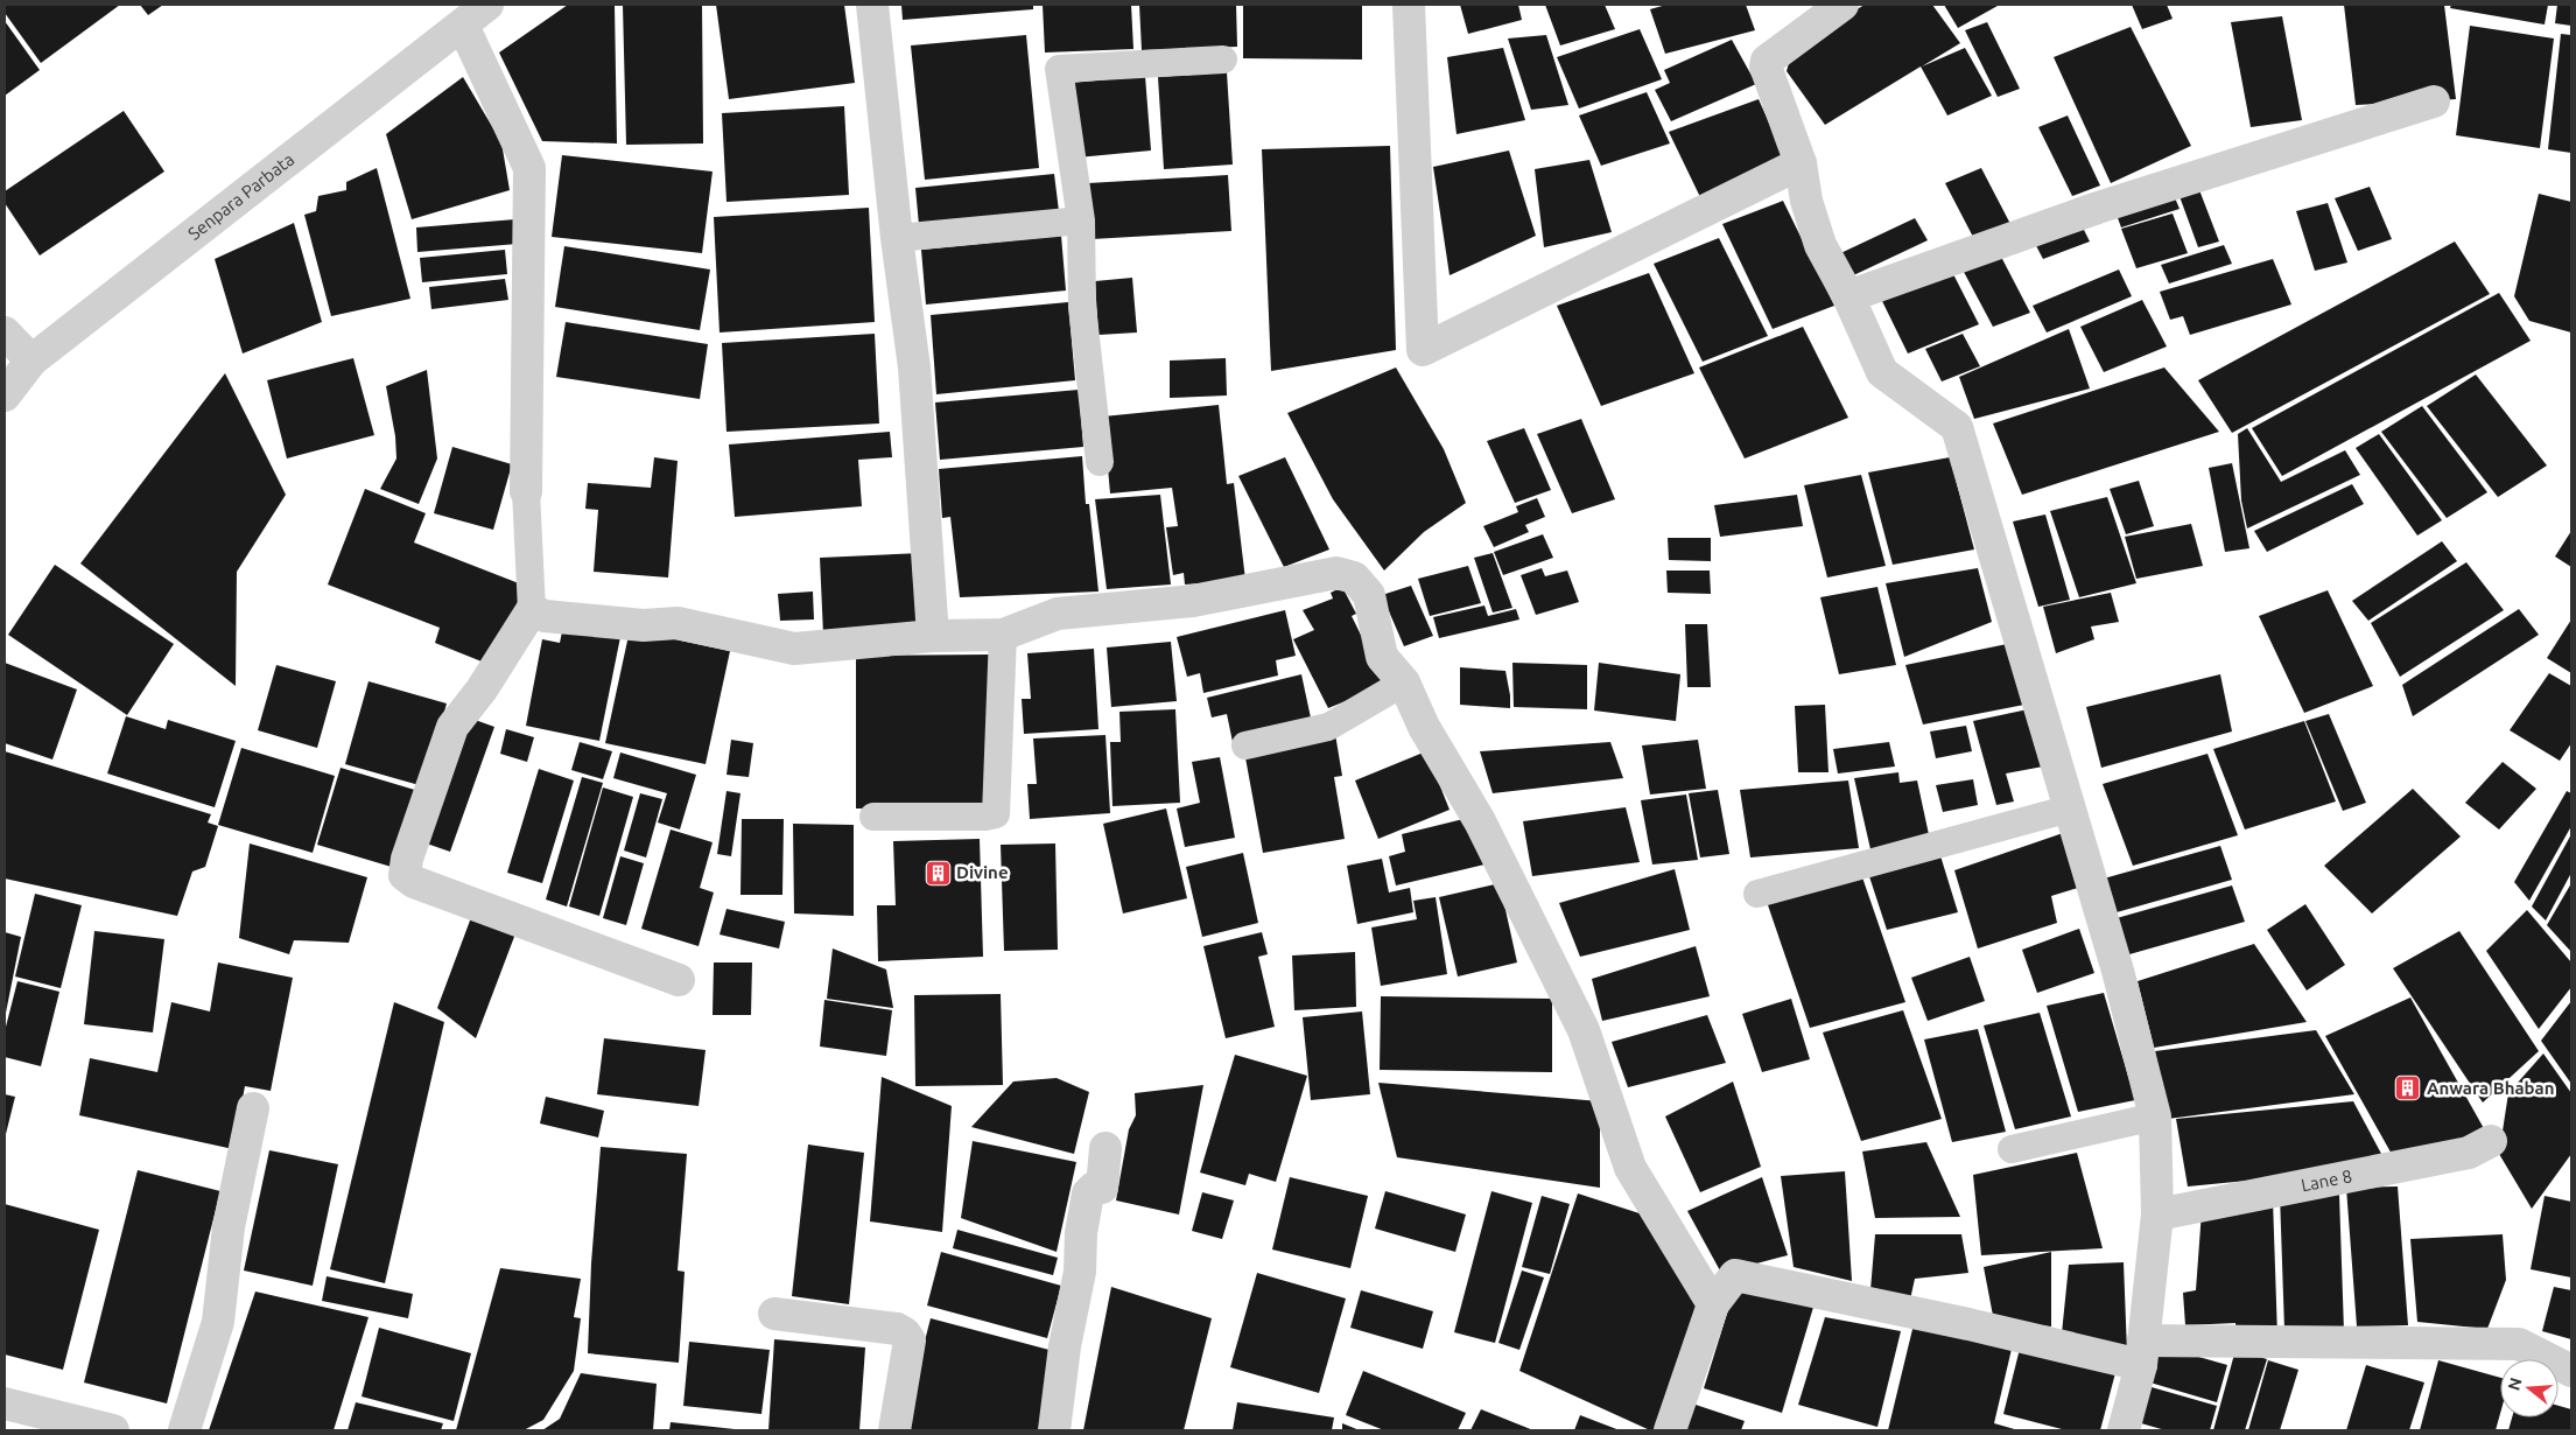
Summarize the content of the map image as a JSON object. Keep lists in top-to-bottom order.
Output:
{
  "streets": {
    "street": ["Senpara Parbata", "Lane 8"]
  },
  "places": {
    "building": ["Divine", "Anwara Bhaban"]
  },
  "north": "left"
}
